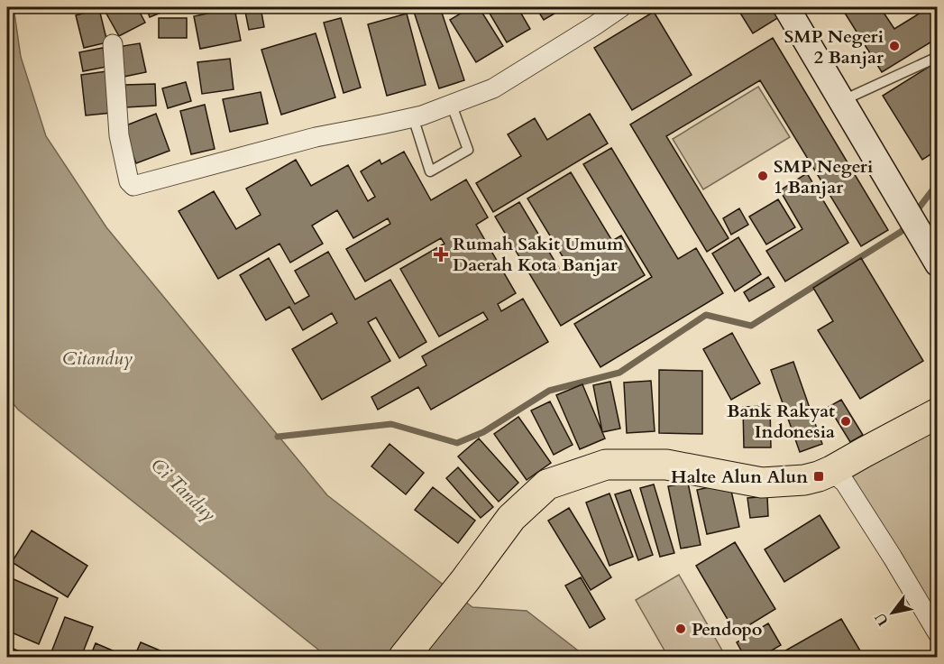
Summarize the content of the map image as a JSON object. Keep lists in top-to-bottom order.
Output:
{
  "water": ["Citanduy", "Ci Tanduy"],
  "places": {
    "other": [
      "SMP Negeri 2 Banjar",
      "SMP Negeri 1 Banjar",
      "Bank Rakyat Indonesia",
      "Pendopo"
    ],
    "health": ["Rumah Sakit Umum Daerah Kota Banjar"],
    "transit": ["Halte Alun Alun"]
  },
  "north": "bottom left"
}
